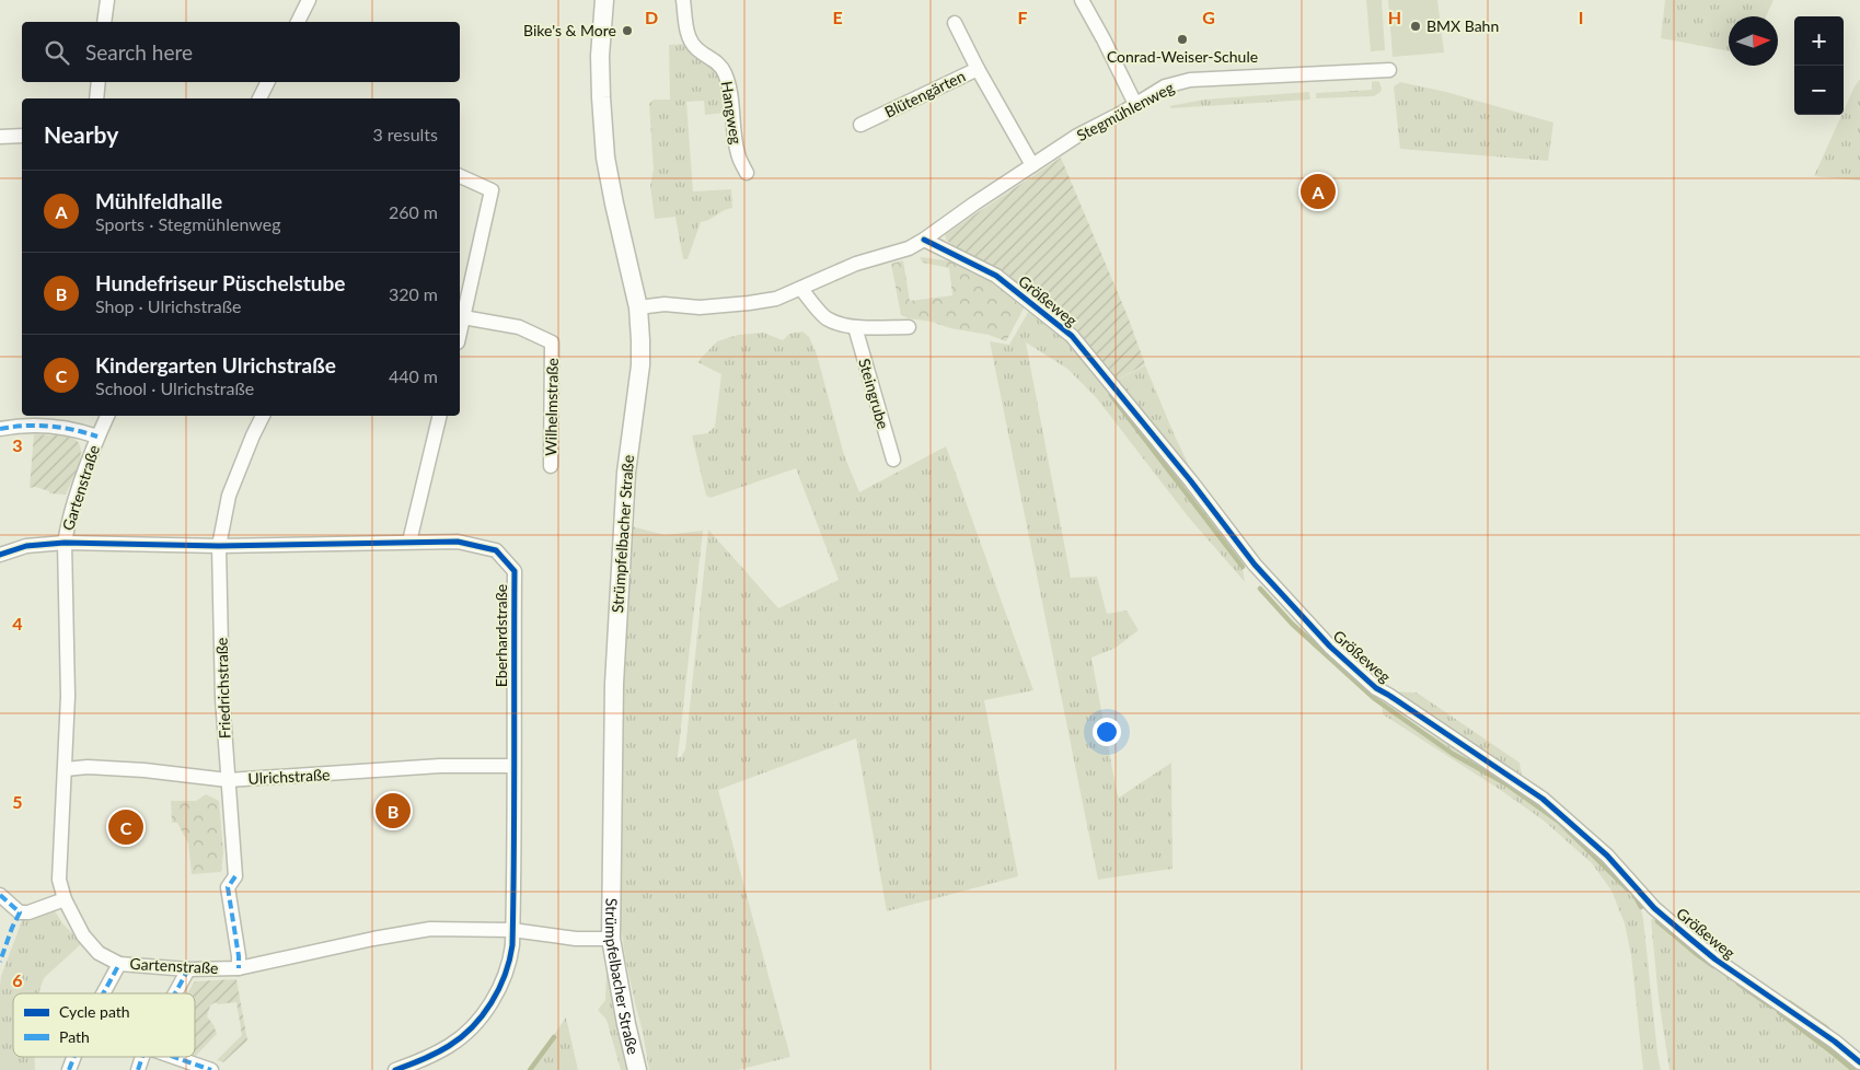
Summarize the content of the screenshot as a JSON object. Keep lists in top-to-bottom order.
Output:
{
  "streets": {
    "street": [
      "Blütengärten",
      "Stegmühlenweg",
      "Hangweg",
      "Größeweg",
      "Steingrube",
      "Wilhelmstraße",
      "Gartenstraße",
      "Strümpfelbacher Straße",
      "Eberhardstraße",
      "Friedrichstraße",
      "Ulrichstraße"
    ]
  },
  "crossings": [
    ["Blütengärten", "Stegmühlenweg"],
    ["Stegmühlenweg", "Größeweg"],
    ["Gartenstraße", "Strümpfelbacher Straße"],
    ["Gartenstraße", "Eberhardstraße"],
    ["Gartenstraße", "Friedrichstraße"],
    ["Gartenstraße", "Ulrichstraße"],
    ["Eberhardstraße", "Friedrichstraße"],
    ["Eberhardstraße", "Ulrichstraße"],
    ["Friedrichstraße", "Ulrichstraße"]
  ],
  "places": ["BMX Bahn", "Bike's & More", "Conrad-Weiser-Schule"],
  "legend": ["Cycle path", "Path"],
  "north": "right",
  "page": {
    "map_buttons": ["+", "−"],
    "search": "Search here",
    "heading": ["Nearby", "3 results"],
    "list": [
      {
        "mark": "A",
        "name": "Mühlfeldhalle",
        "note": "Sports · Stegmühlenweg",
        "value": "260 m"
      },
      {
        "mark": "B",
        "name": "Hundefriseur Püschelstube",
        "note": "Shop · Ulrichstraße",
        "value": "320 m"
      },
      {
        "mark": "C",
        "name": "Kindergarten Ulrichstraße",
        "note": "School · Ulrichstraße",
        "value": "440 m"
      }
    ],
    "pins": ["A", "B", "C"]
  },
  "grid": {
    "columns": [
      "D",
      "E",
      "F",
      "G",
      "H",
      "I"
    ],
    "rows": [
      "3",
      "4",
      "5",
      "6"
    ]
  }
}
